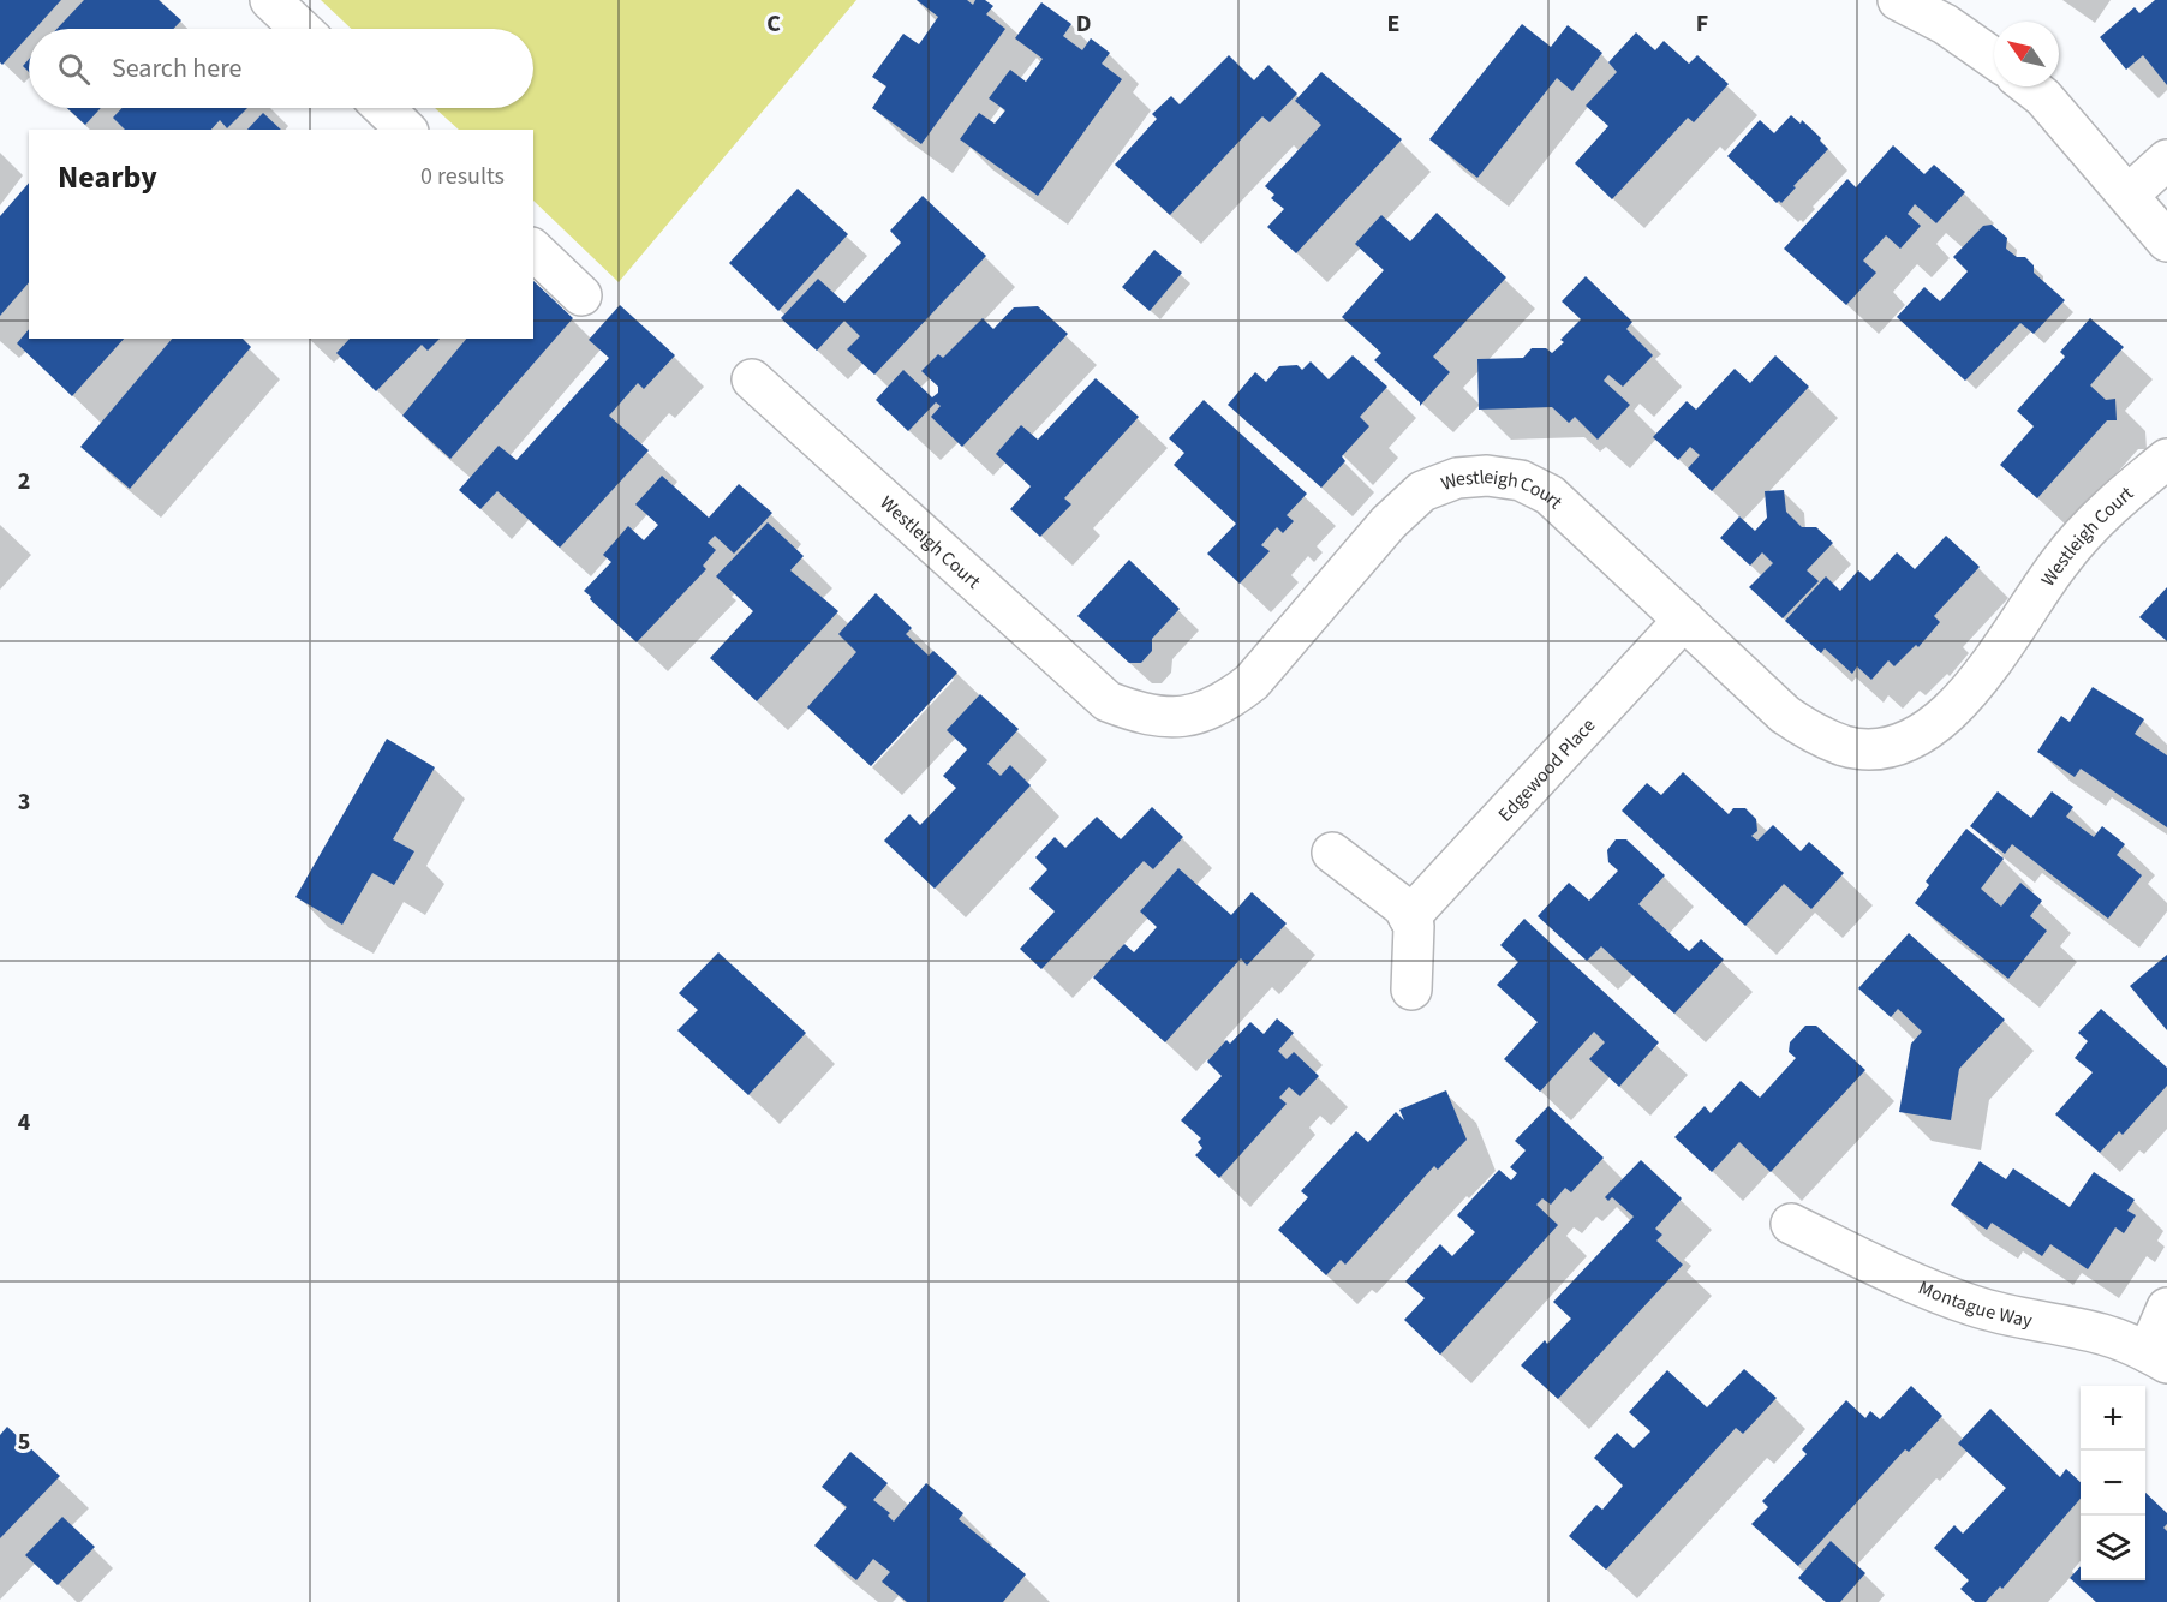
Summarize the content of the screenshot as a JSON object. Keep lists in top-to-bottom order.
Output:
{
  "streets": {
    "street": ["Westleigh Court", "Edgewood Place", "Montague Way"]
  },
  "crossings": [
    ["Westleigh Court", "Edgewood Place"]
  ],
  "north": "top left",
  "page": {
    "search": "Search here",
    "heading": ["Nearby", "0 results"],
    "map_buttons": ["+", "−"]
  },
  "grid": {
    "columns": [
      "C",
      "D",
      "E",
      "F"
    ],
    "rows": [
      "2",
      "3",
      "4",
      "5"
    ]
  }
}
